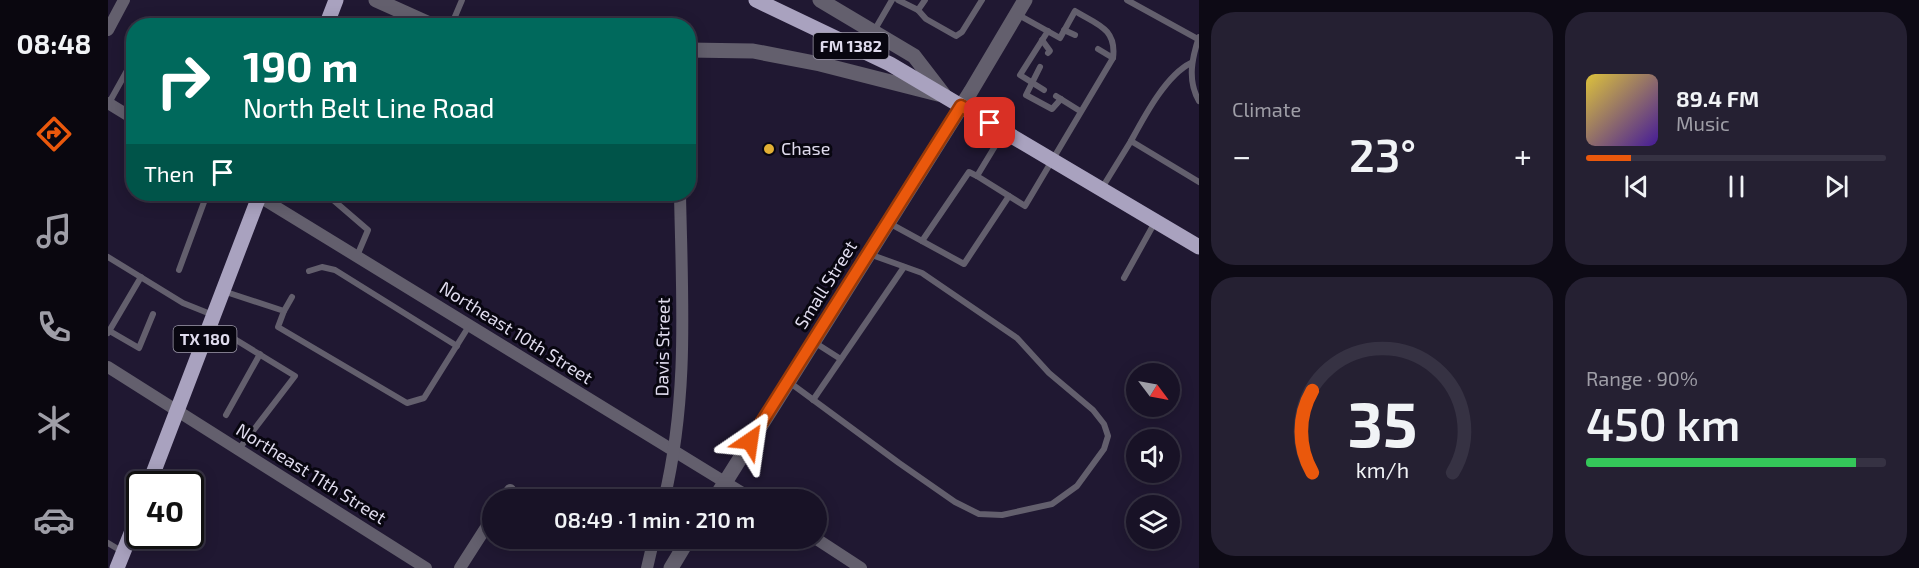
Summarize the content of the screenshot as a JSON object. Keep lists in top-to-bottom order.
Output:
{
  "streets": {
    "main road": ["FM 1382", "TX 180"],
    "street": [
      "Small Street",
      "Northeast 10th Street",
      "Davis Street",
      "Northeast 11th Street"
    ]
  },
  "crossings": [
    ["Small Street", "Northeast 10th Street"],
    ["Northeast 10th Street", "Davis Street"],
    ["TX 180", "Northeast 11th Street"]
  ],
  "places": ["Chase"],
  "north": "bottom right",
  "page": {
    "tabs": "08:48",
    "tile": [
      "Climate",
      ["Range · 90%", "450 km"]
    ],
    "turn": ["190 m", "North Belt Line Road"],
    "song": ["89.4 FM", "Music"],
    "heat": ["−", "23°", "+"],
    "then": "Then",
    "limit": "40",
    "trip": "08:49 · 1 min · 210 m",
    "gauge": ["35", "km/h"]
  }
}
